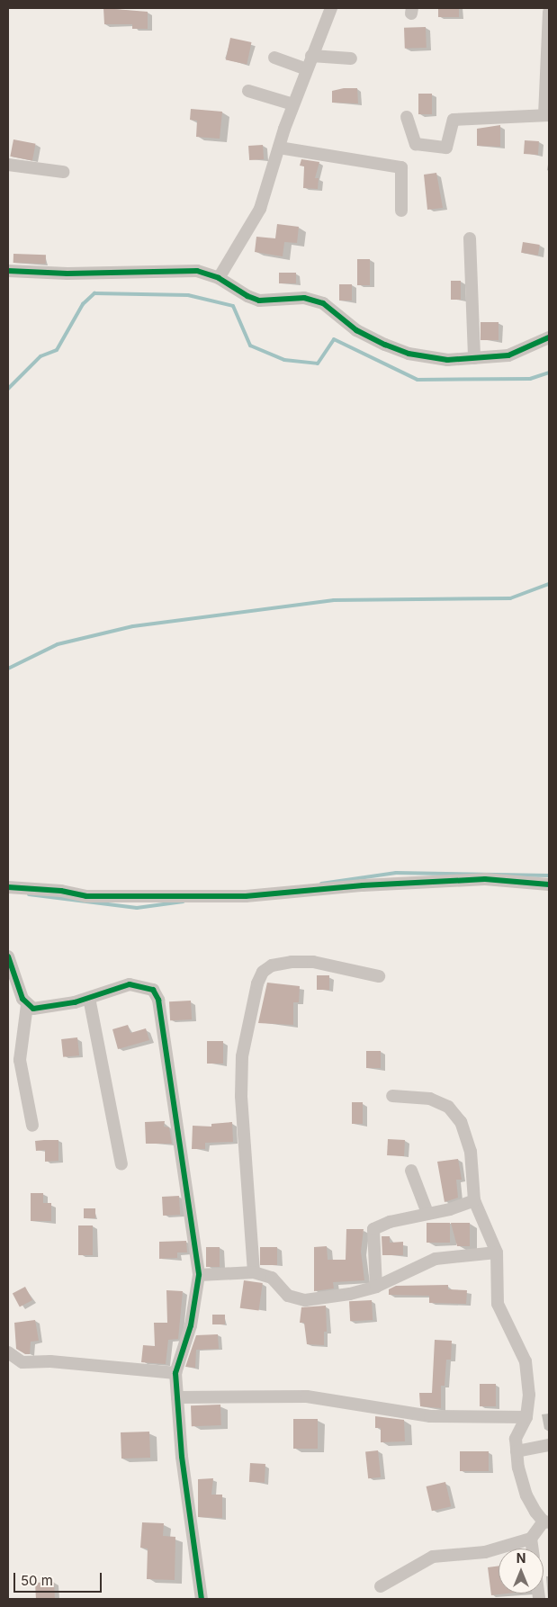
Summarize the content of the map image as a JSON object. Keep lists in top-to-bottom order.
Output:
{
  "scale_bar": "50 m",
  "north": "top"
}
